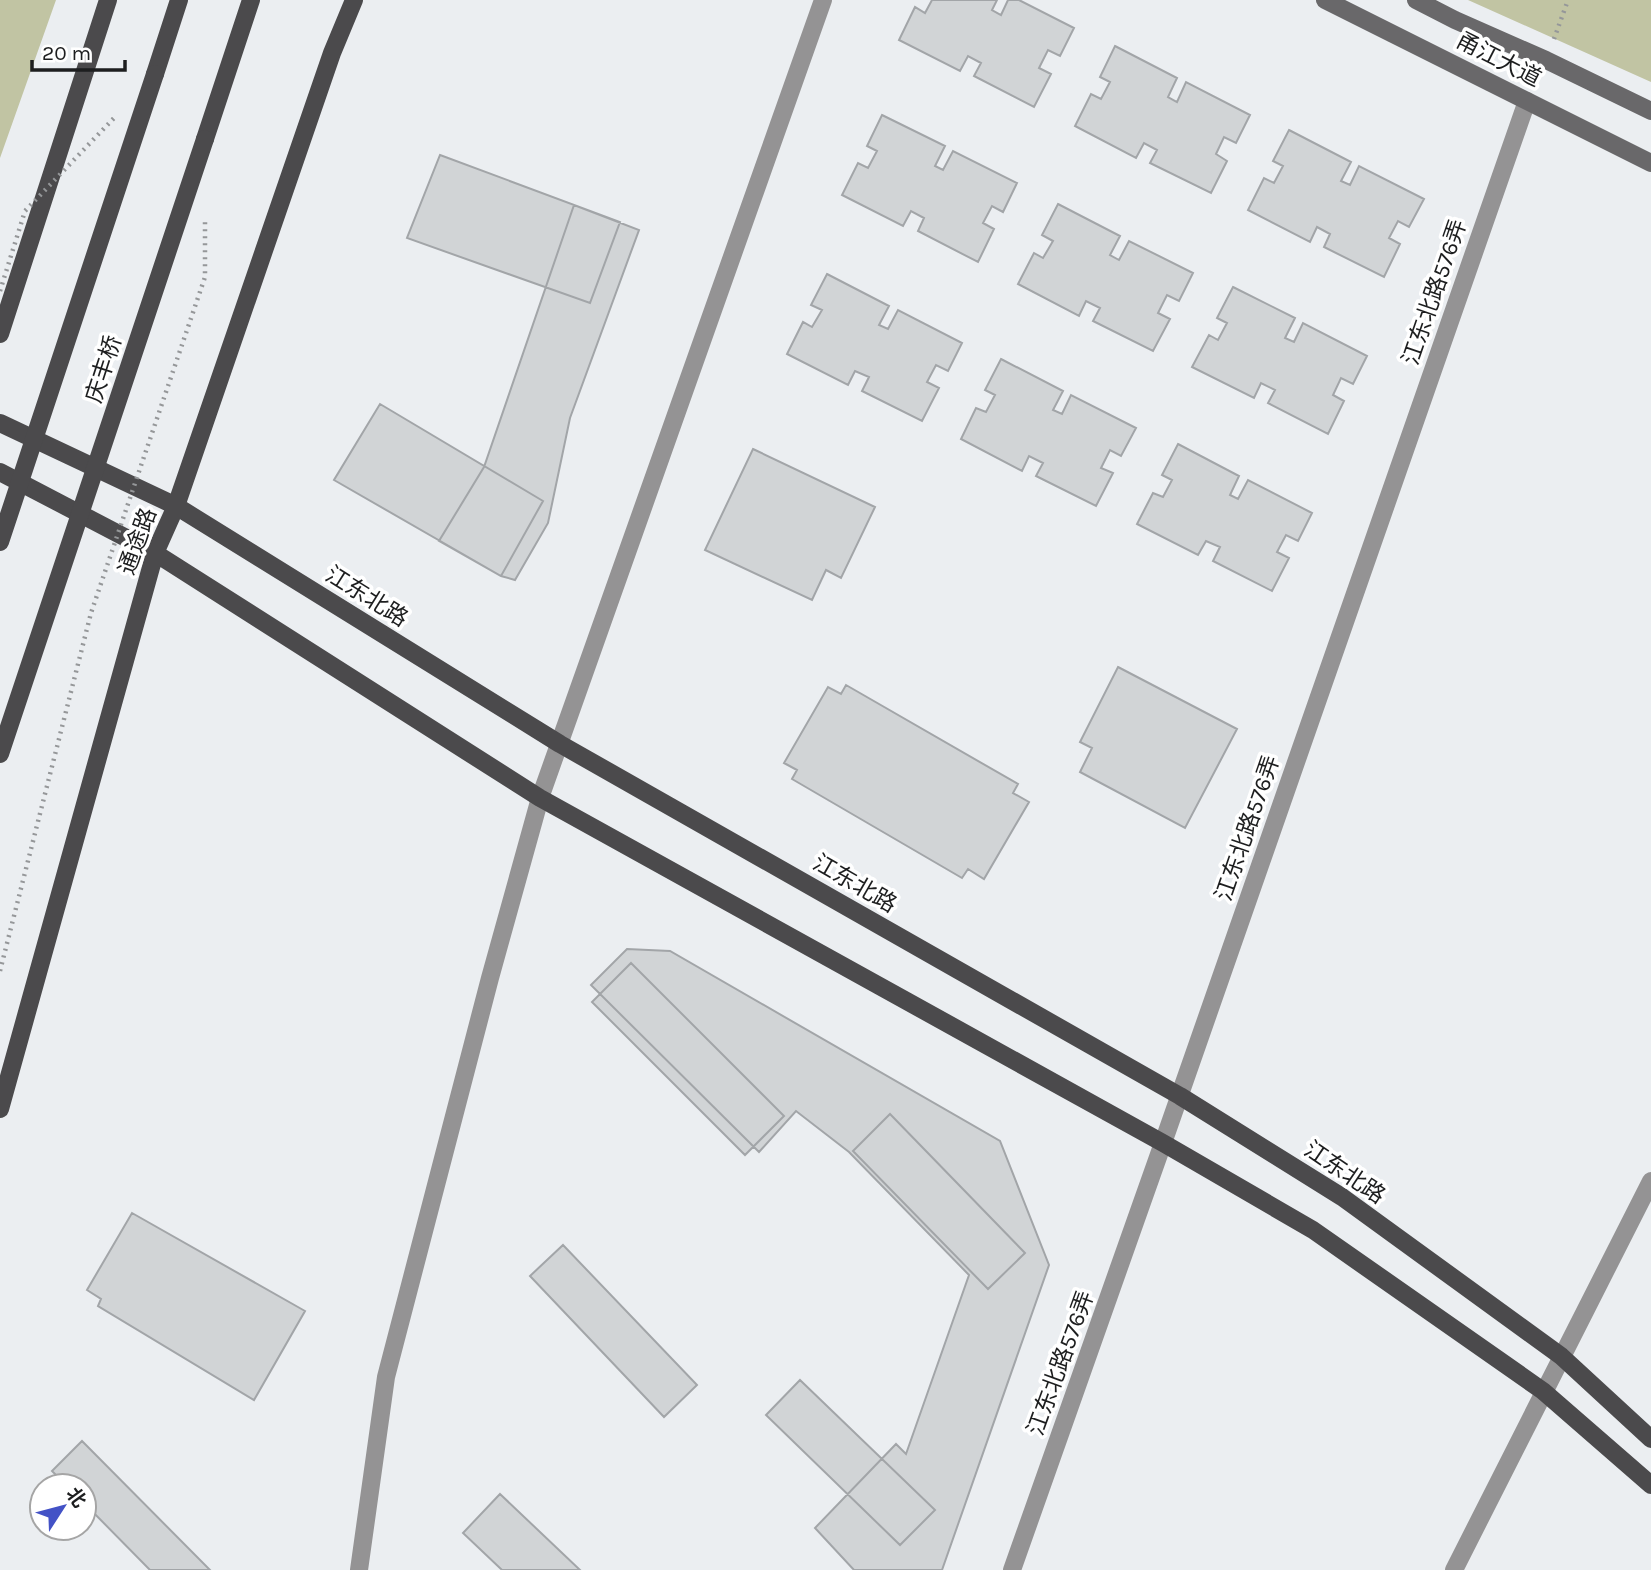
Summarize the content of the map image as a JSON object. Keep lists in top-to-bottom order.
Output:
{
  "streets": {
    "main road": [
      "甬江大道",
      "庆丰桥",
      "通途路",
      "江东北路"
    ],
    "street": ["江东北路576弄"]
  },
  "crossings": [
    ["甬江大道", "江东北路576弄"],
    ["江东北路576弄", "江东北路"],
    ["通途路", "江东北路"]
  ],
  "scale_bar": "20 m",
  "north": "top right"
}
